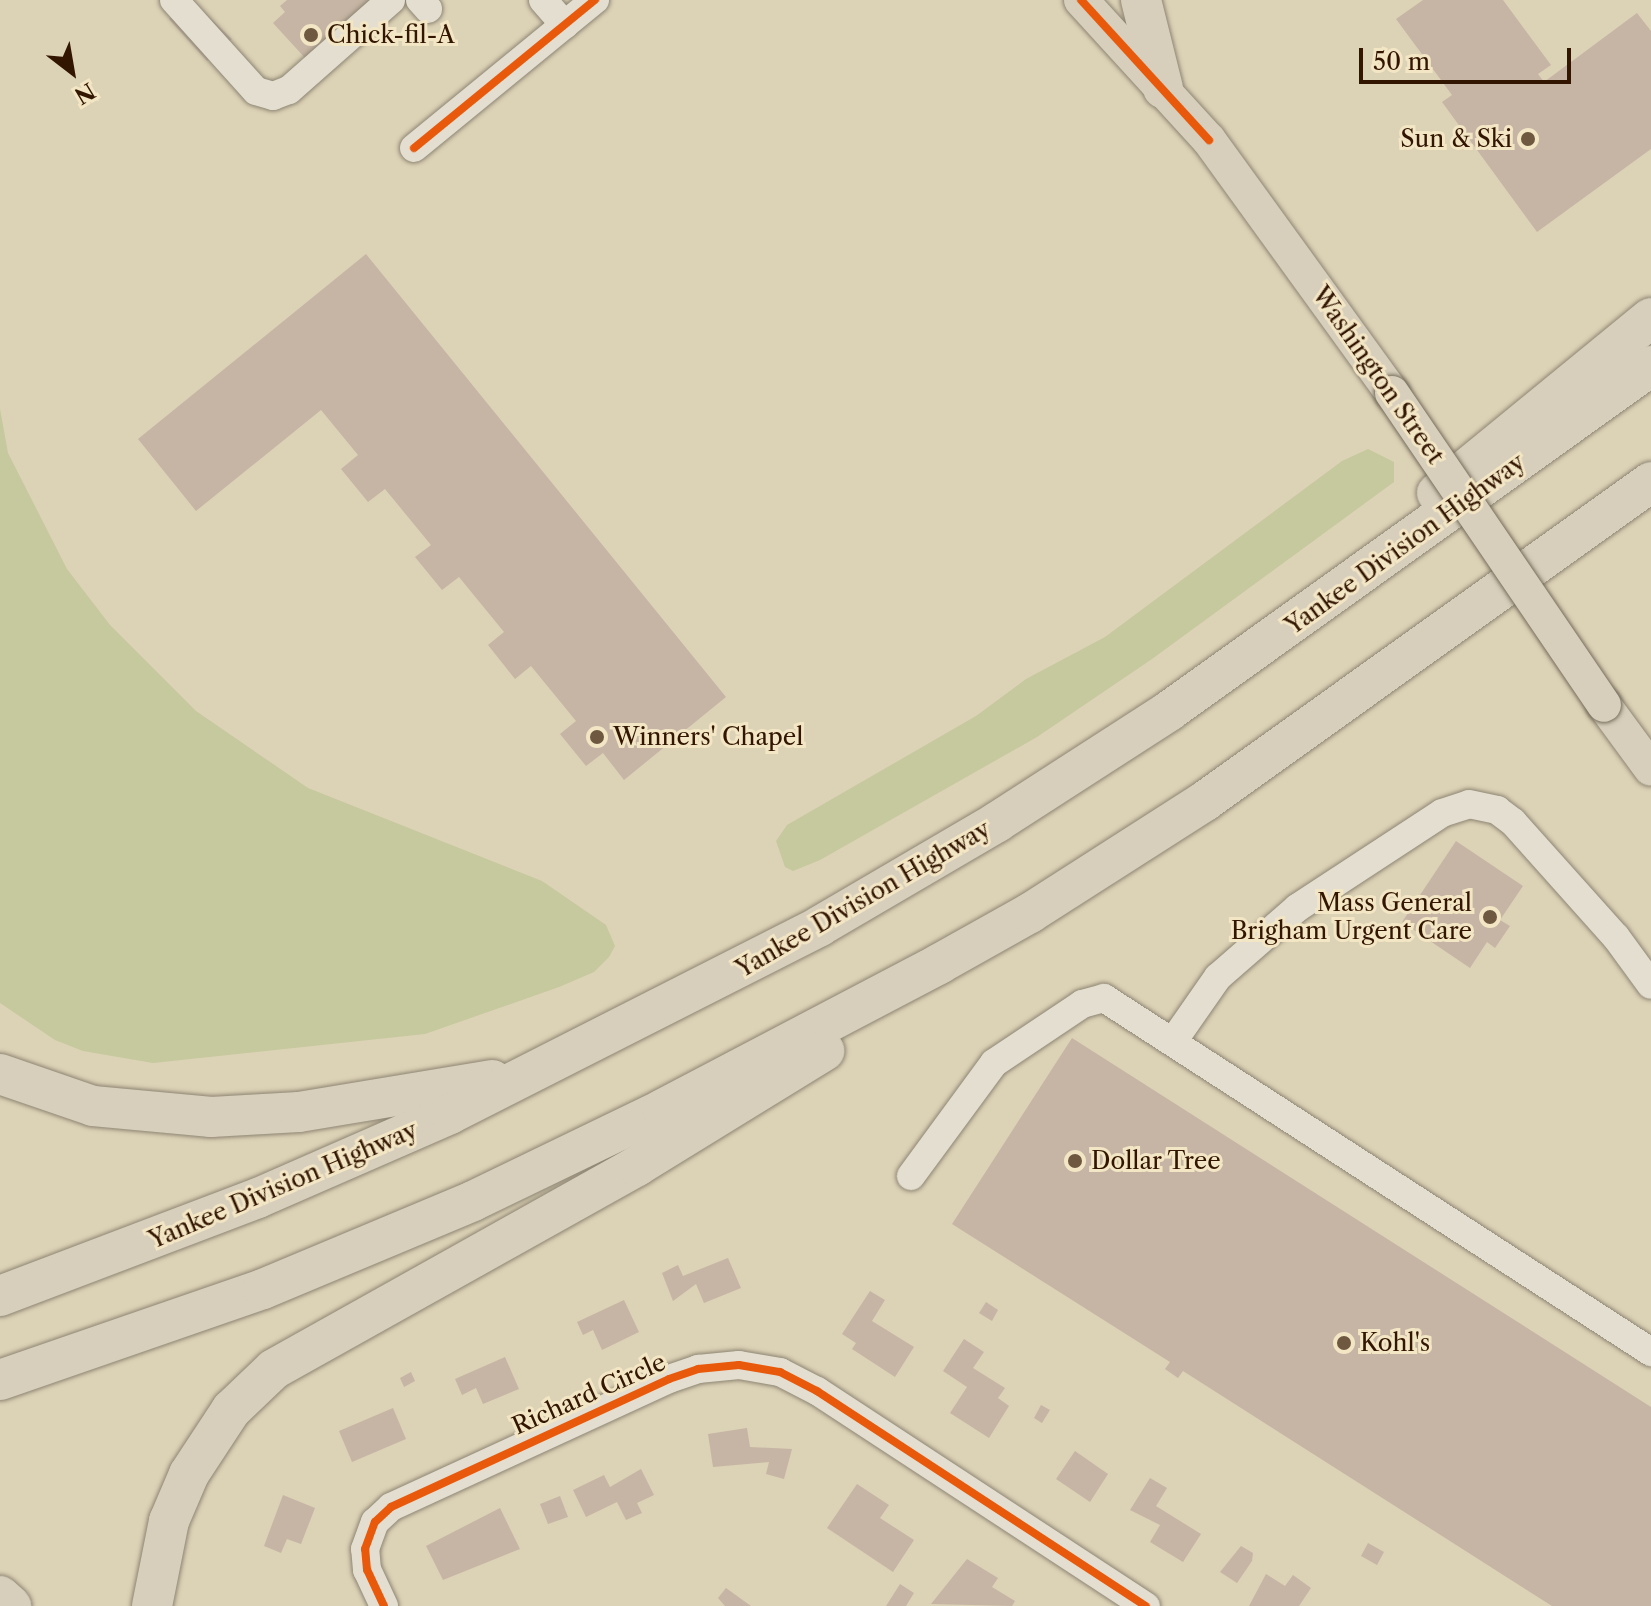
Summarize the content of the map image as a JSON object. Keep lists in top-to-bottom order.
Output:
{
  "streets": {
    "highway": ["Yankee Division Highway"],
    "main road": ["Washington Street"],
    "street": ["Richard Circle"]
  },
  "places": [
    "Chick-fil-A",
    "Sun & Ski",
    "Winners' Chapel",
    "Mass General Brigham Urgent Care",
    "Dollar Tree",
    "Kohl's"
  ],
  "scale_bar": "50 m",
  "north": "bottom right"
}
